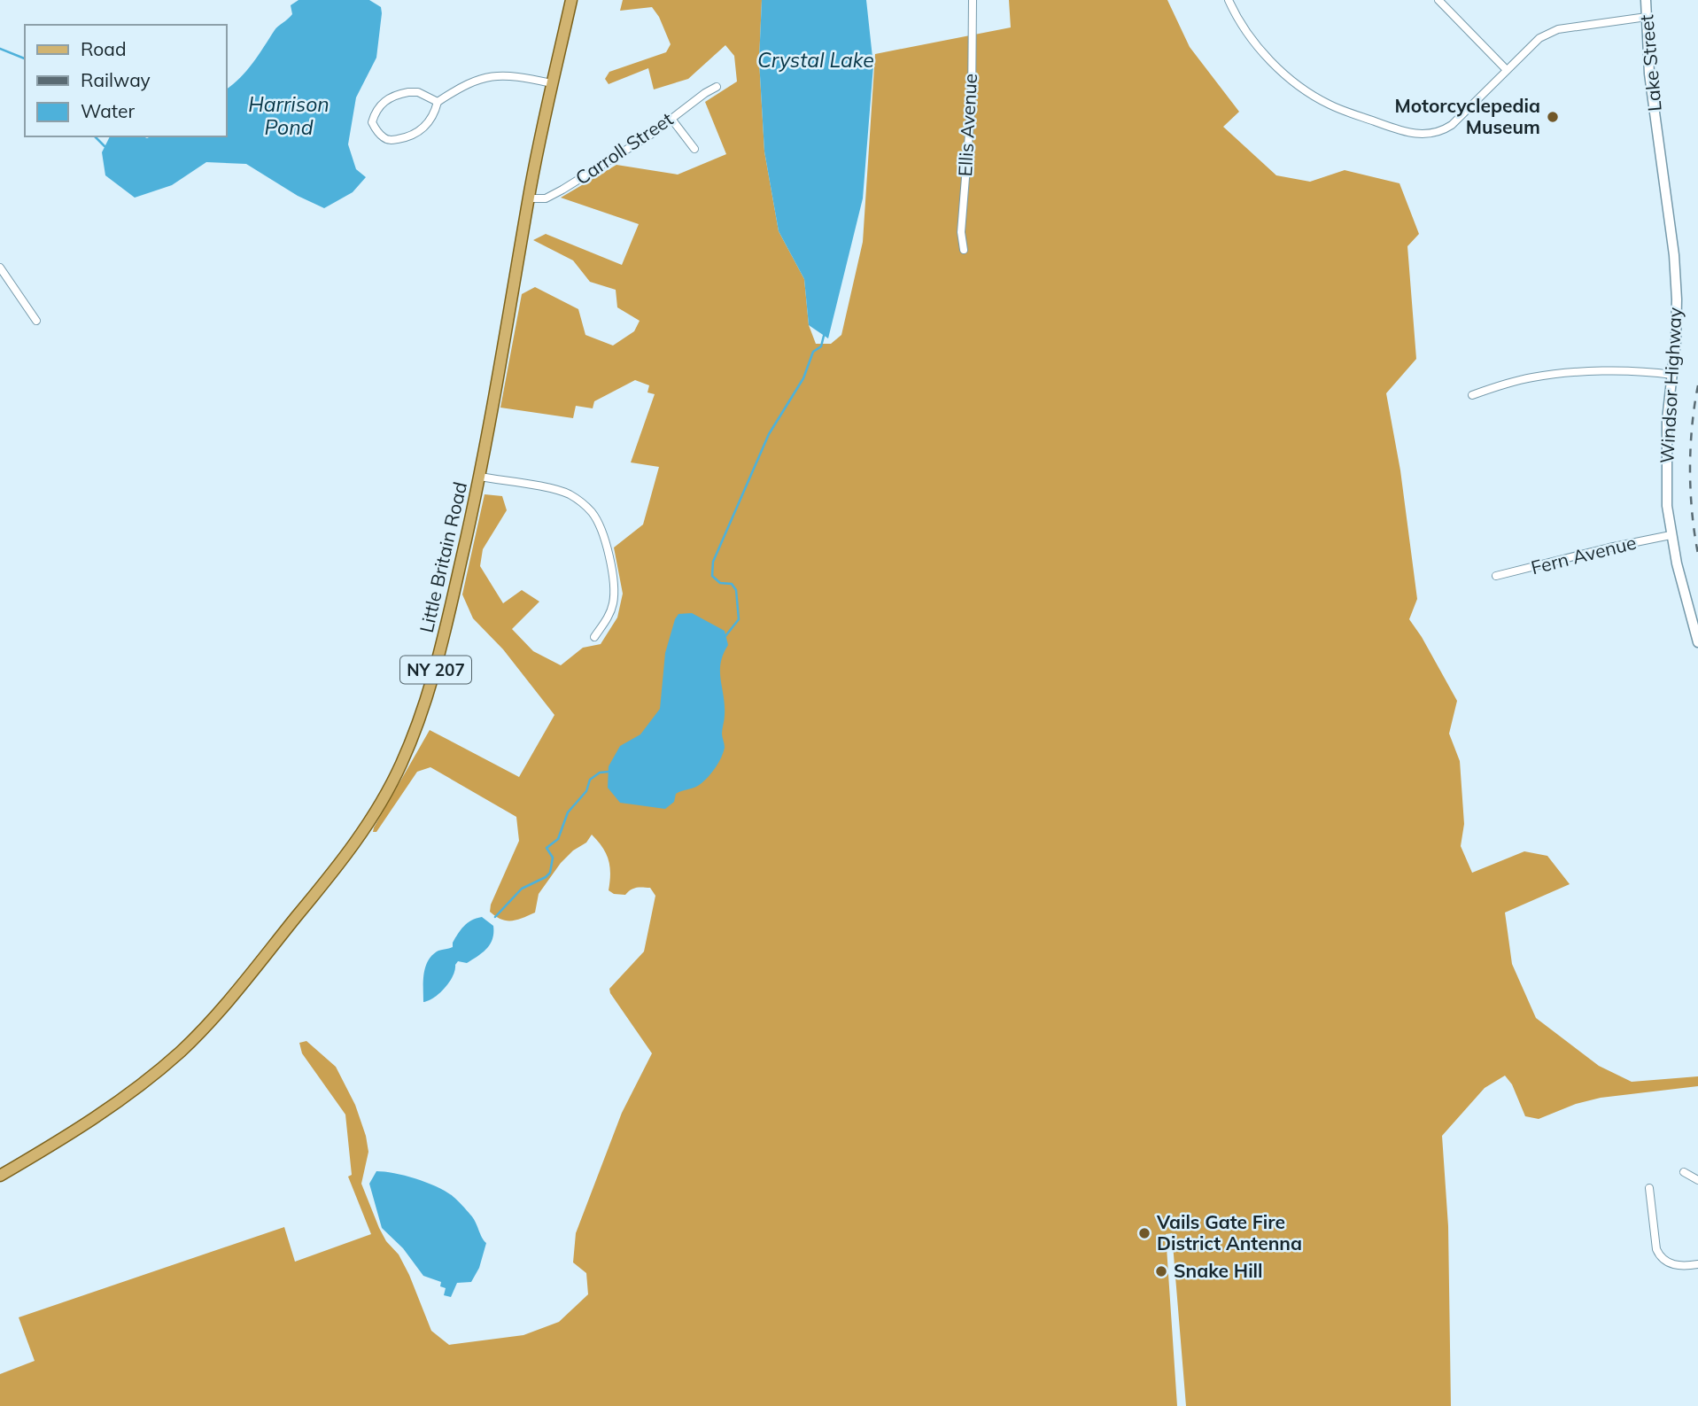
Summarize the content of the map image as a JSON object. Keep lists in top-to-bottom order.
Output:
{
  "streets": {
    "main road": [
      "Lake Street",
      "Windsor Highway",
      "Little Britain Road",
      "NY 207"
    ],
    "street": ["Ellis Avenue", "Carroll Street", "Fern Avenue"]
  },
  "crossings": [
    ["Lake Street", "Windsor Highway"],
    ["Carroll Street", "Little Britain Road"],
    ["Windsor Highway", "Fern Avenue"]
  ],
  "water": ["Crystal Lake", "Harrison Pond"],
  "places": ["Motorcyclepedia Museum", "Vails Gate Fire District Antenna", "Snake Hill"],
  "legend": ["Road", "Railway", "Water"]
}
